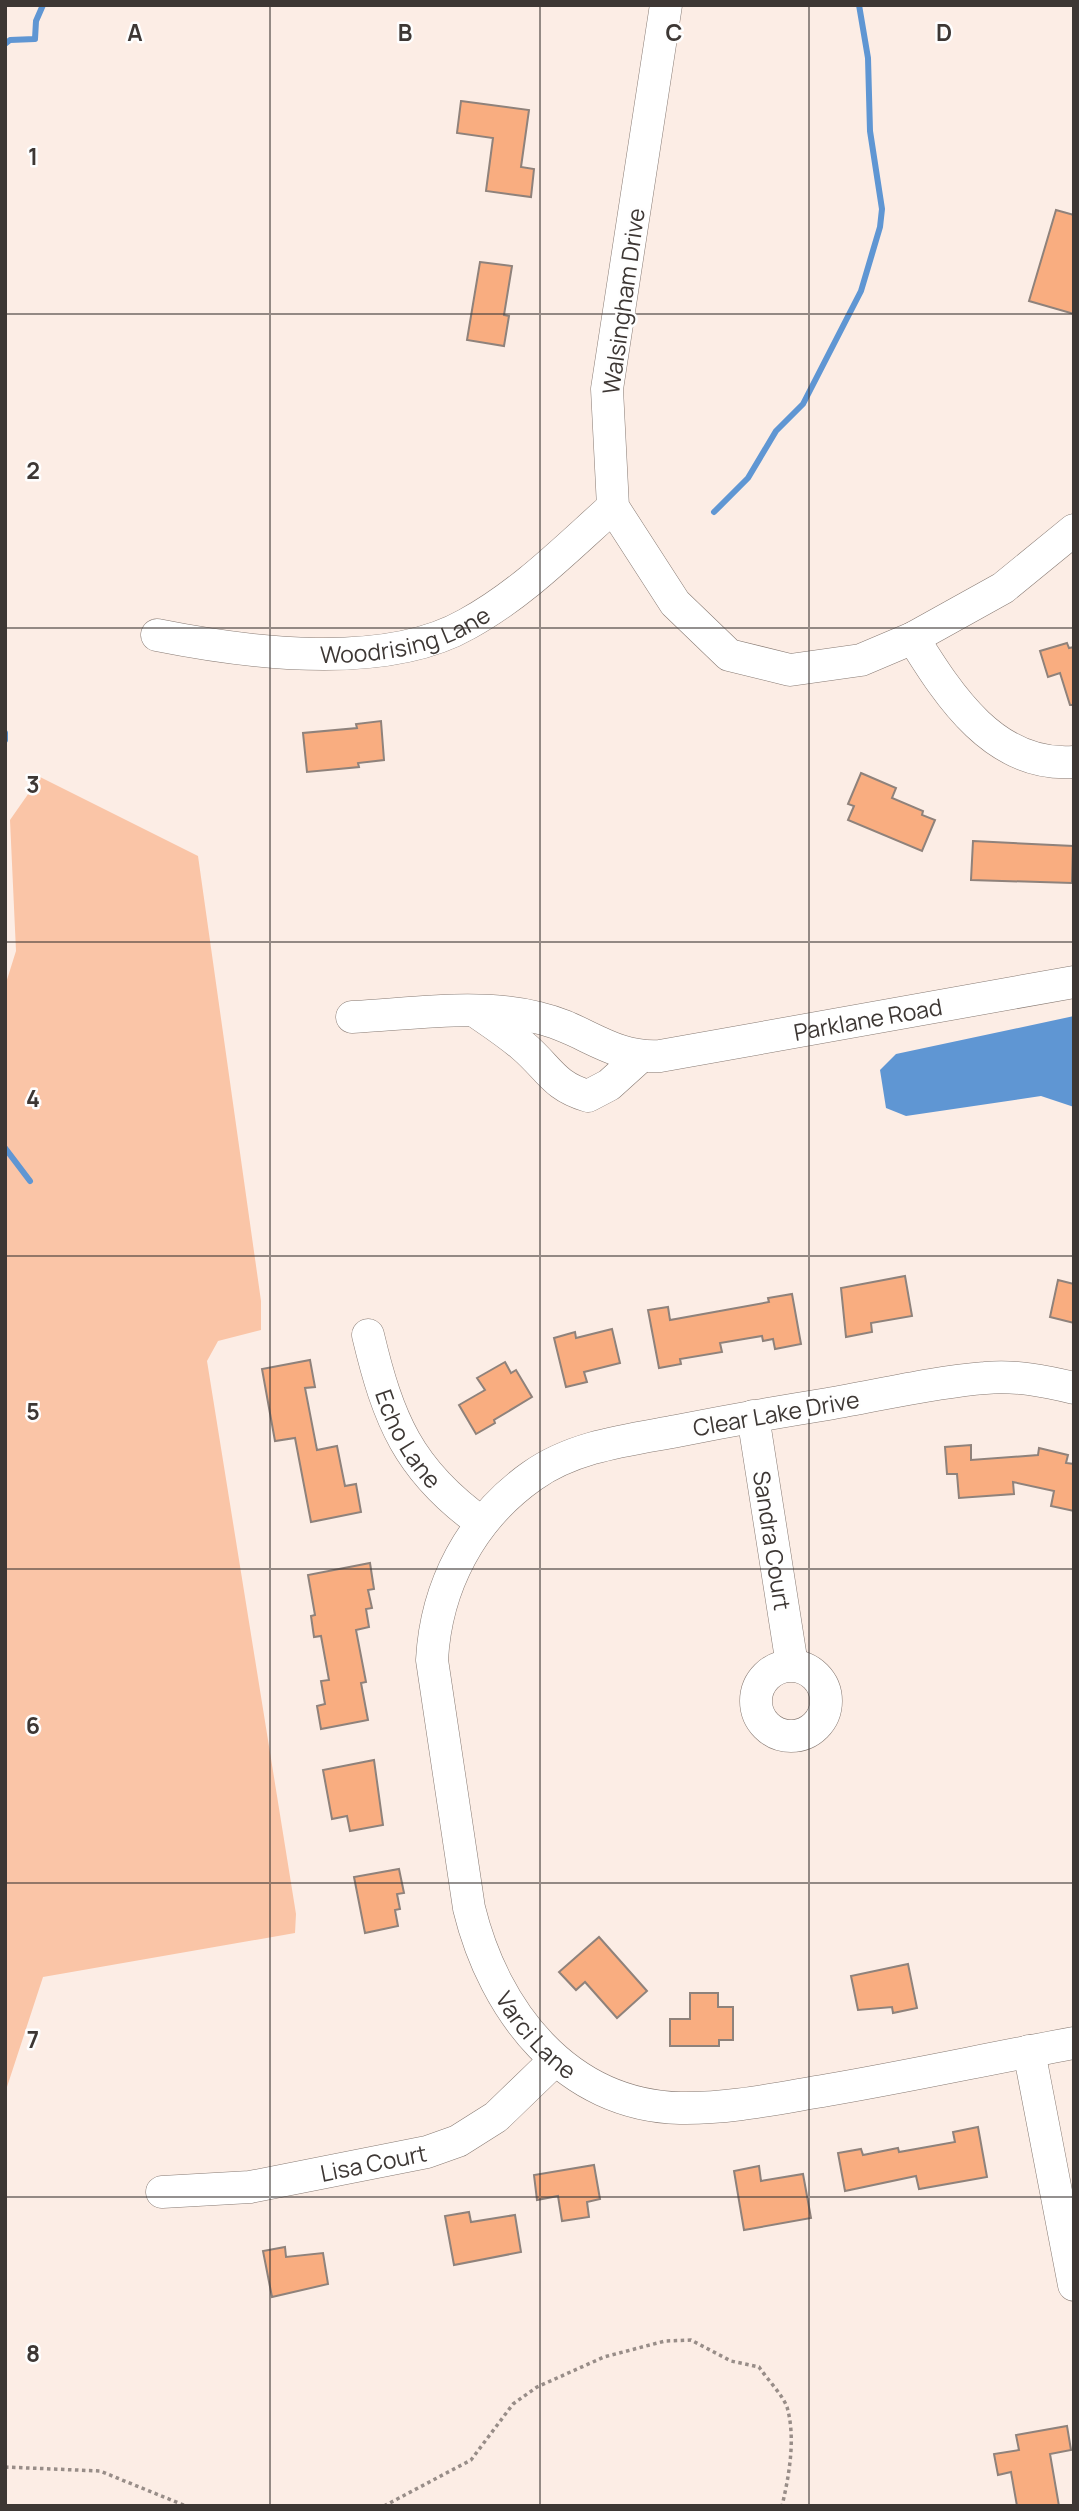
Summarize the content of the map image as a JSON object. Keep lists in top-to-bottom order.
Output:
{
  "streets": {
    "street": [
      "Walsingham Drive",
      "Woodrising Lane",
      "Parklane Road",
      "Clear Lake Drive",
      "Echo Lane",
      "Sandra Court",
      "Varci Lane",
      "Lisa Court"
    ]
  },
  "crossings": [
    ["Walsingham Drive", "Woodrising Lane"],
    ["Clear Lake Drive", "Echo Lane"],
    ["Clear Lake Drive", "Sandra Court"],
    ["Clear Lake Drive", "Varci Lane"],
    ["Echo Lane", "Varci Lane"],
    ["Varci Lane", "Lisa Court"]
  ],
  "grid": {
    "columns": [
      "A",
      "B",
      "C",
      "D"
    ],
    "rows": [
      "1",
      "2",
      "3",
      "4",
      "5",
      "6",
      "7",
      "8"
    ]
  }
}
